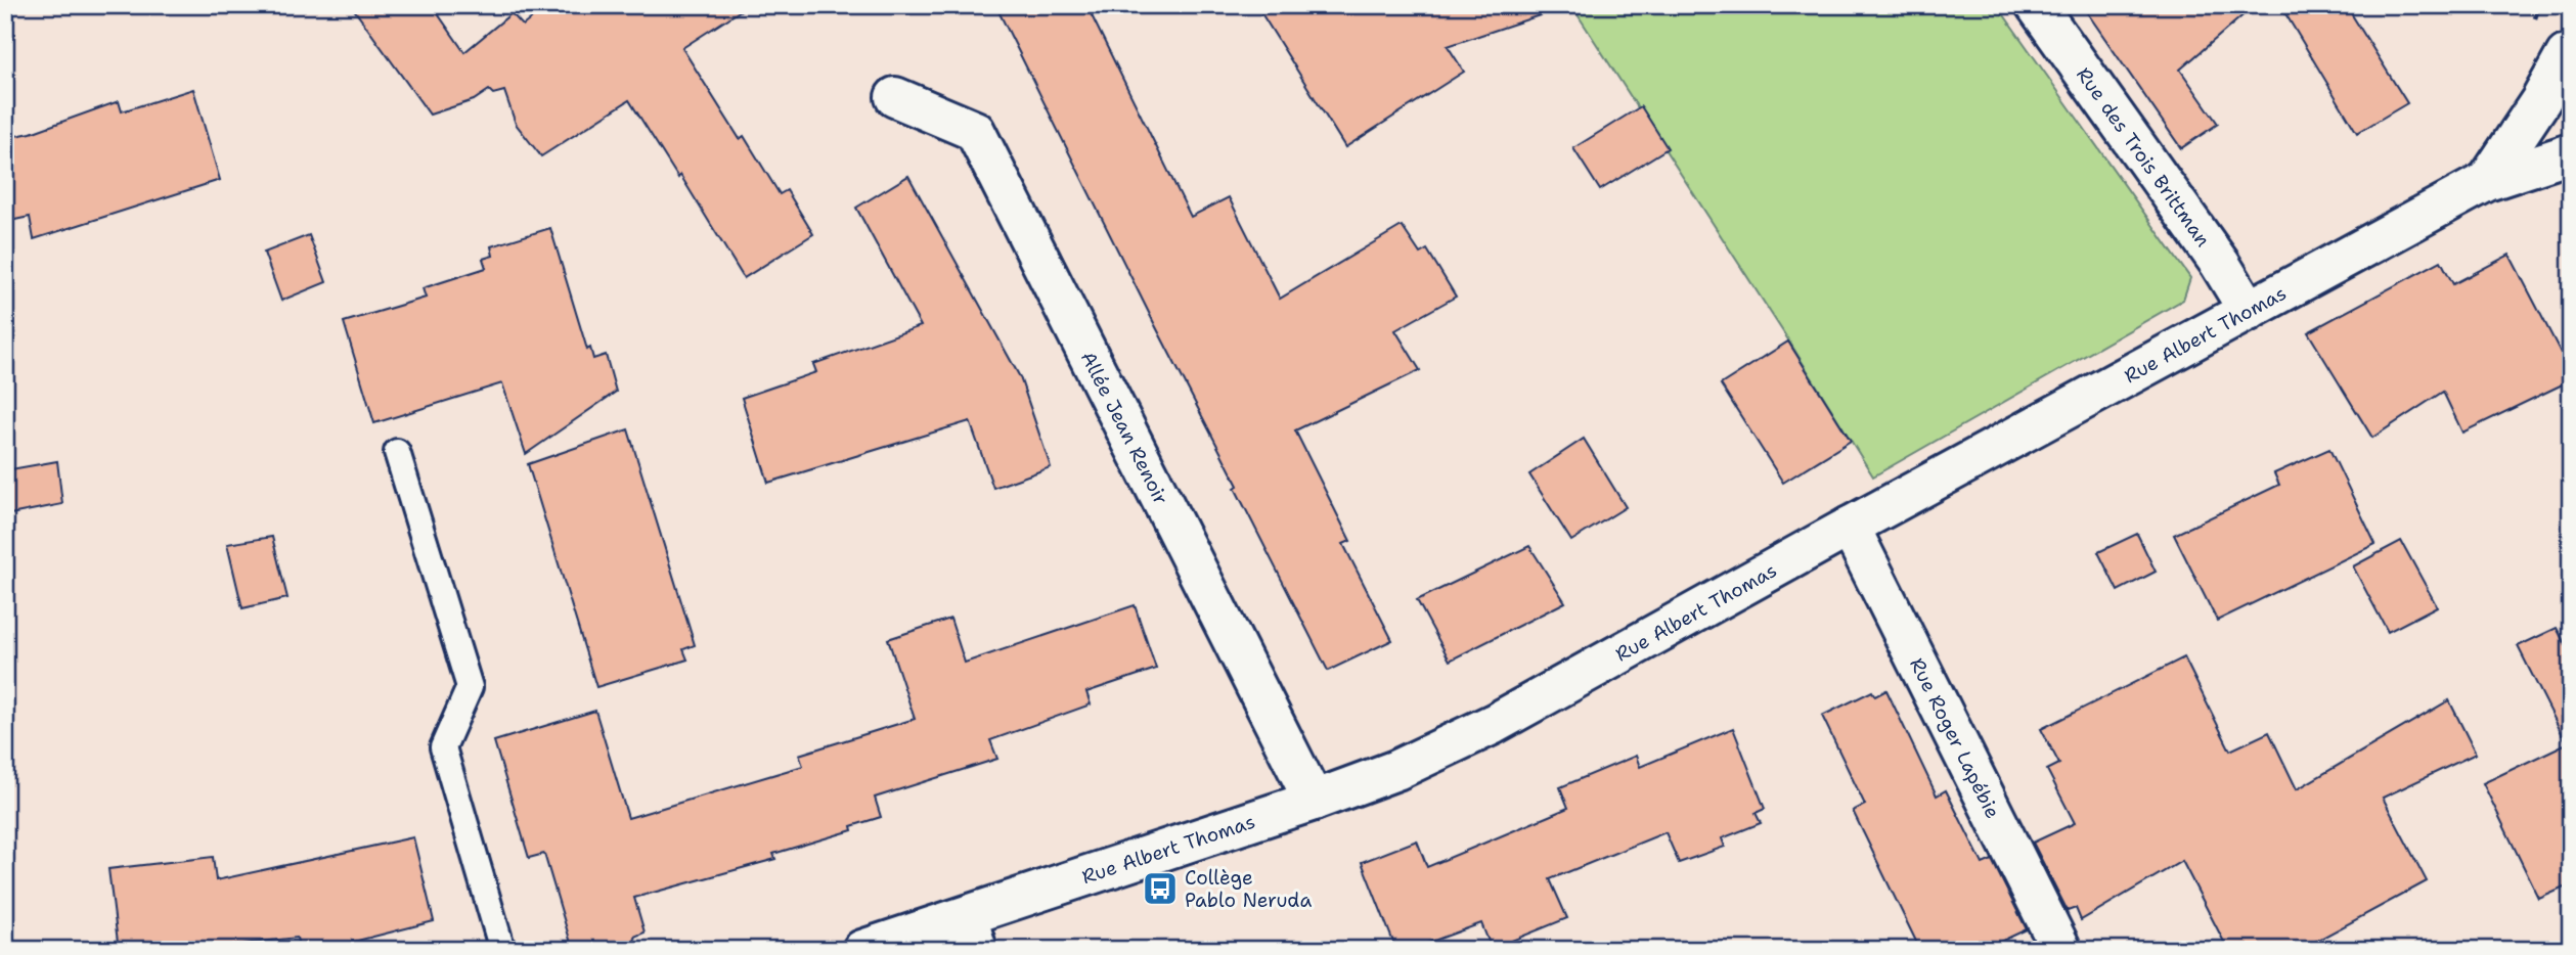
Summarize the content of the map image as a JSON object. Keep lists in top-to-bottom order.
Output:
{
  "streets": {
    "street": [
      "Rue des Trois Brittman",
      "Rue Albert Thomas",
      "Allée Jean Renoir",
      "Rue Roger Lapébie"
    ]
  },
  "crossings": [
    ["Rue des Trois Brittman", "Rue Albert Thomas"],
    ["Rue Albert Thomas", "Allée Jean Renoir"],
    ["Rue Albert Thomas", "Rue Roger Lapébie"]
  ],
  "places": {
    "bus stop": ["Collège Pablo Neruda"]
  }
}
